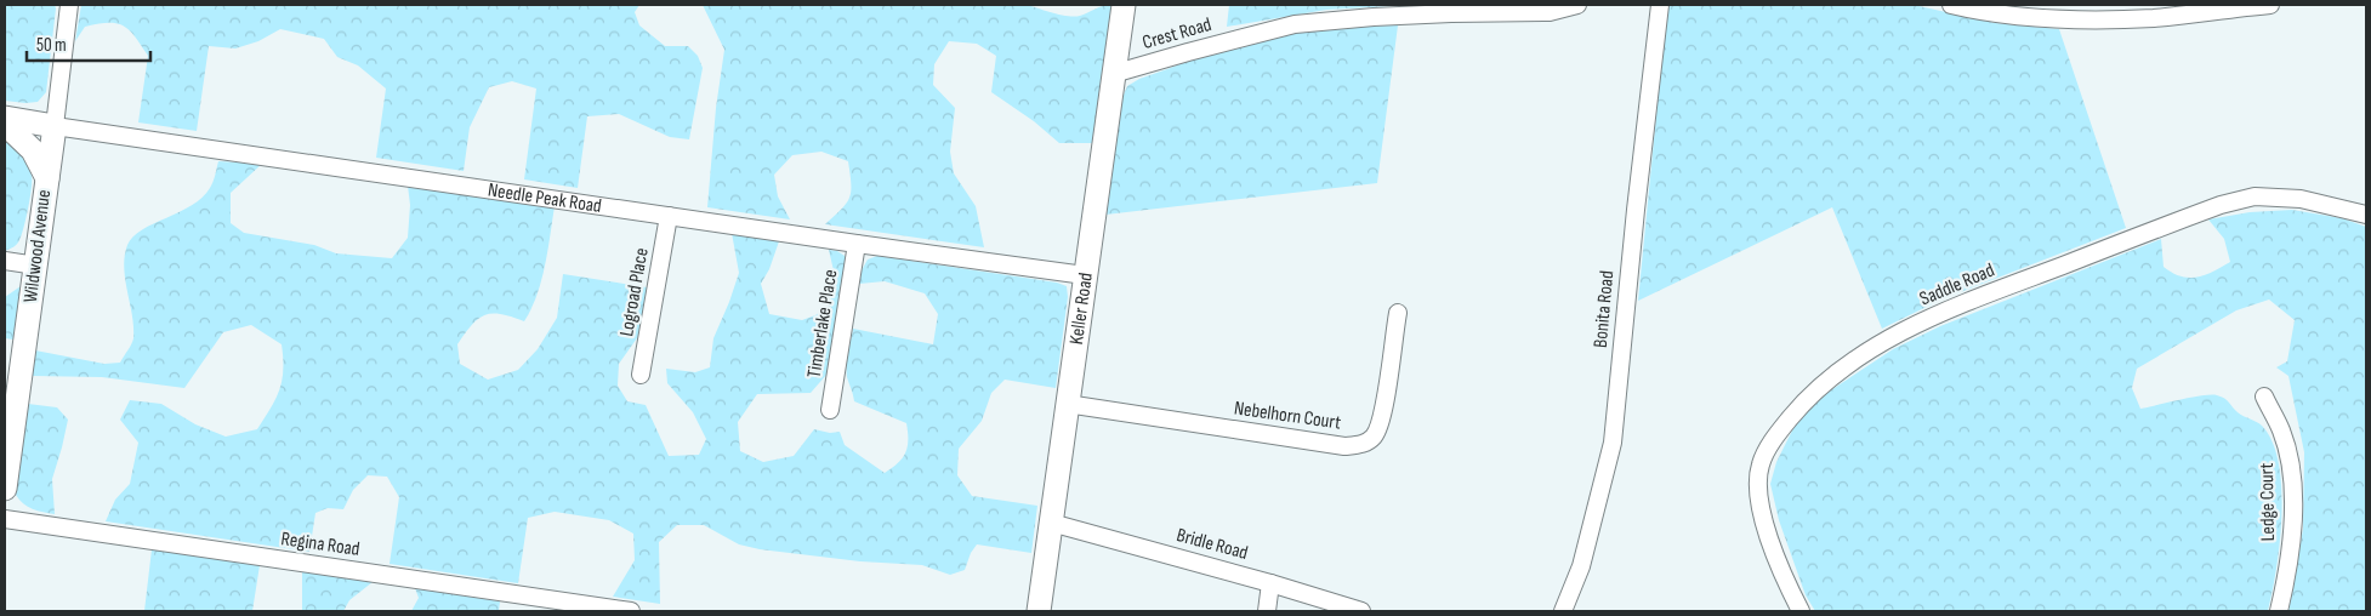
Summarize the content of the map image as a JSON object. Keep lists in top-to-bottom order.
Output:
{
  "streets": {
    "street": [
      "Crest Road",
      "Needle Peak Road",
      "Wildwood Avenue",
      "Saddle Road",
      "Logroad Place",
      "Keller Road",
      "Bonita Road",
      "Timberlake Place",
      "Nebelhorn Court",
      "Ledge Court",
      "Regina Road",
      "Bridle Road"
    ]
  },
  "crossings": [
    ["Crest Road", "Keller Road"],
    ["Needle Peak Road", "Wildwood Avenue"],
    ["Needle Peak Road", "Logroad Place"],
    ["Needle Peak Road", "Keller Road"],
    ["Needle Peak Road", "Timberlake Place"],
    ["Keller Road", "Nebelhorn Court"],
    ["Keller Road", "Bridle Road"]
  ],
  "scale_bar": "50 m"
}
